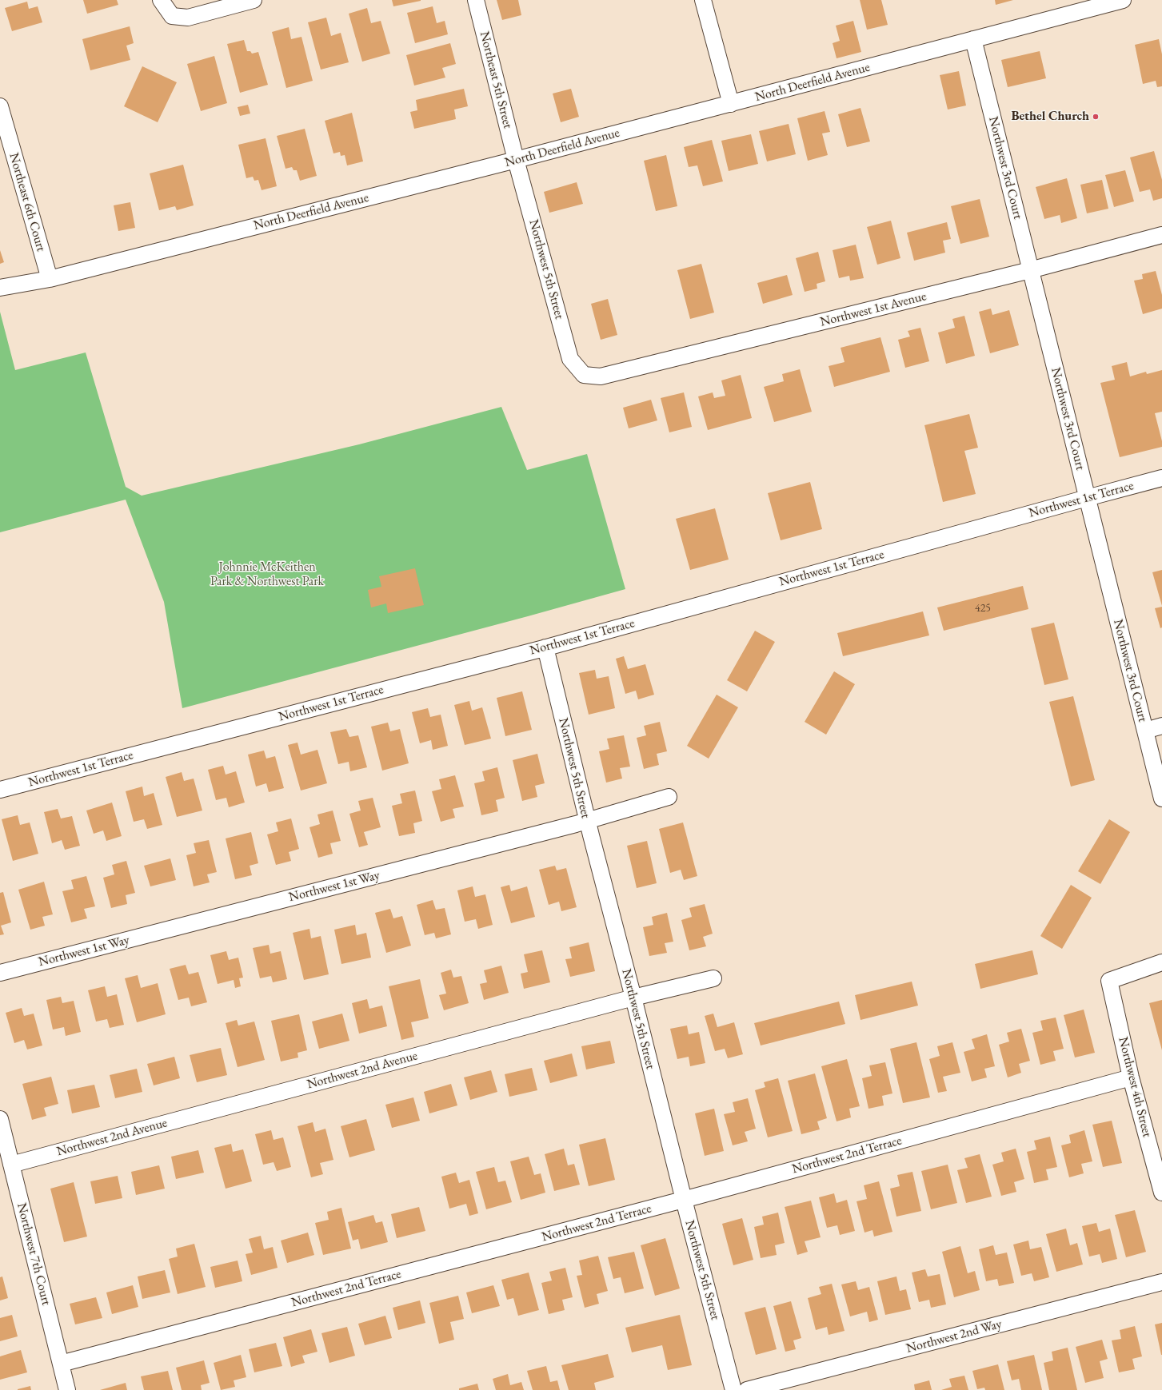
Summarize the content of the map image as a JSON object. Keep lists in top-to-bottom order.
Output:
{
  "streets": {
    "street": [
      "Northeast 5th Street",
      "North Deerfield Avenue",
      "Northwest 3rd Court",
      "Northeast 6th Court",
      "Northwest 5th Street",
      "Northwest 1st Avenue",
      "Northwest 1st Terrace",
      "Northwest 1st Way",
      "Northwest 2nd Avenue",
      "Northwest 4th Street",
      "Northwest 2nd Terrace",
      "Northwest 7th Court",
      "Northwest 2nd Way"
    ]
  },
  "crossings": [
    ["Northeast 5th Street", "North Deerfield Avenue"],
    ["Northeast 5th Street", "Northwest 5th Street"],
    ["North Deerfield Avenue", "Northwest 3rd Court"],
    ["North Deerfield Avenue", "Northeast 6th Court"],
    ["North Deerfield Avenue", "Northwest 5th Street"],
    ["Northwest 3rd Court", "Northwest 1st Avenue"],
    ["Northwest 3rd Court", "Northwest 1st Terrace"],
    ["Northwest 5th Street", "Northwest 1st Avenue"],
    ["Northwest 5th Street", "Northwest 1st Terrace"],
    ["Northwest 5th Street", "Northwest 1st Way"],
    ["Northwest 5th Street", "Northwest 2nd Avenue"],
    ["Northwest 5th Street", "Northwest 2nd Terrace"],
    ["Northwest 2nd Avenue", "Northwest 7th Court"],
    ["Northwest 4th Street", "Northwest 2nd Terrace"],
    ["Northwest 2nd Terrace", "Northwest 7th Court"]
  ],
  "parks": ["Johnnie McKeithen Park & Northwest Park"],
  "places": ["Bethel Church"],
  "house_numbers": ["425"]
}
